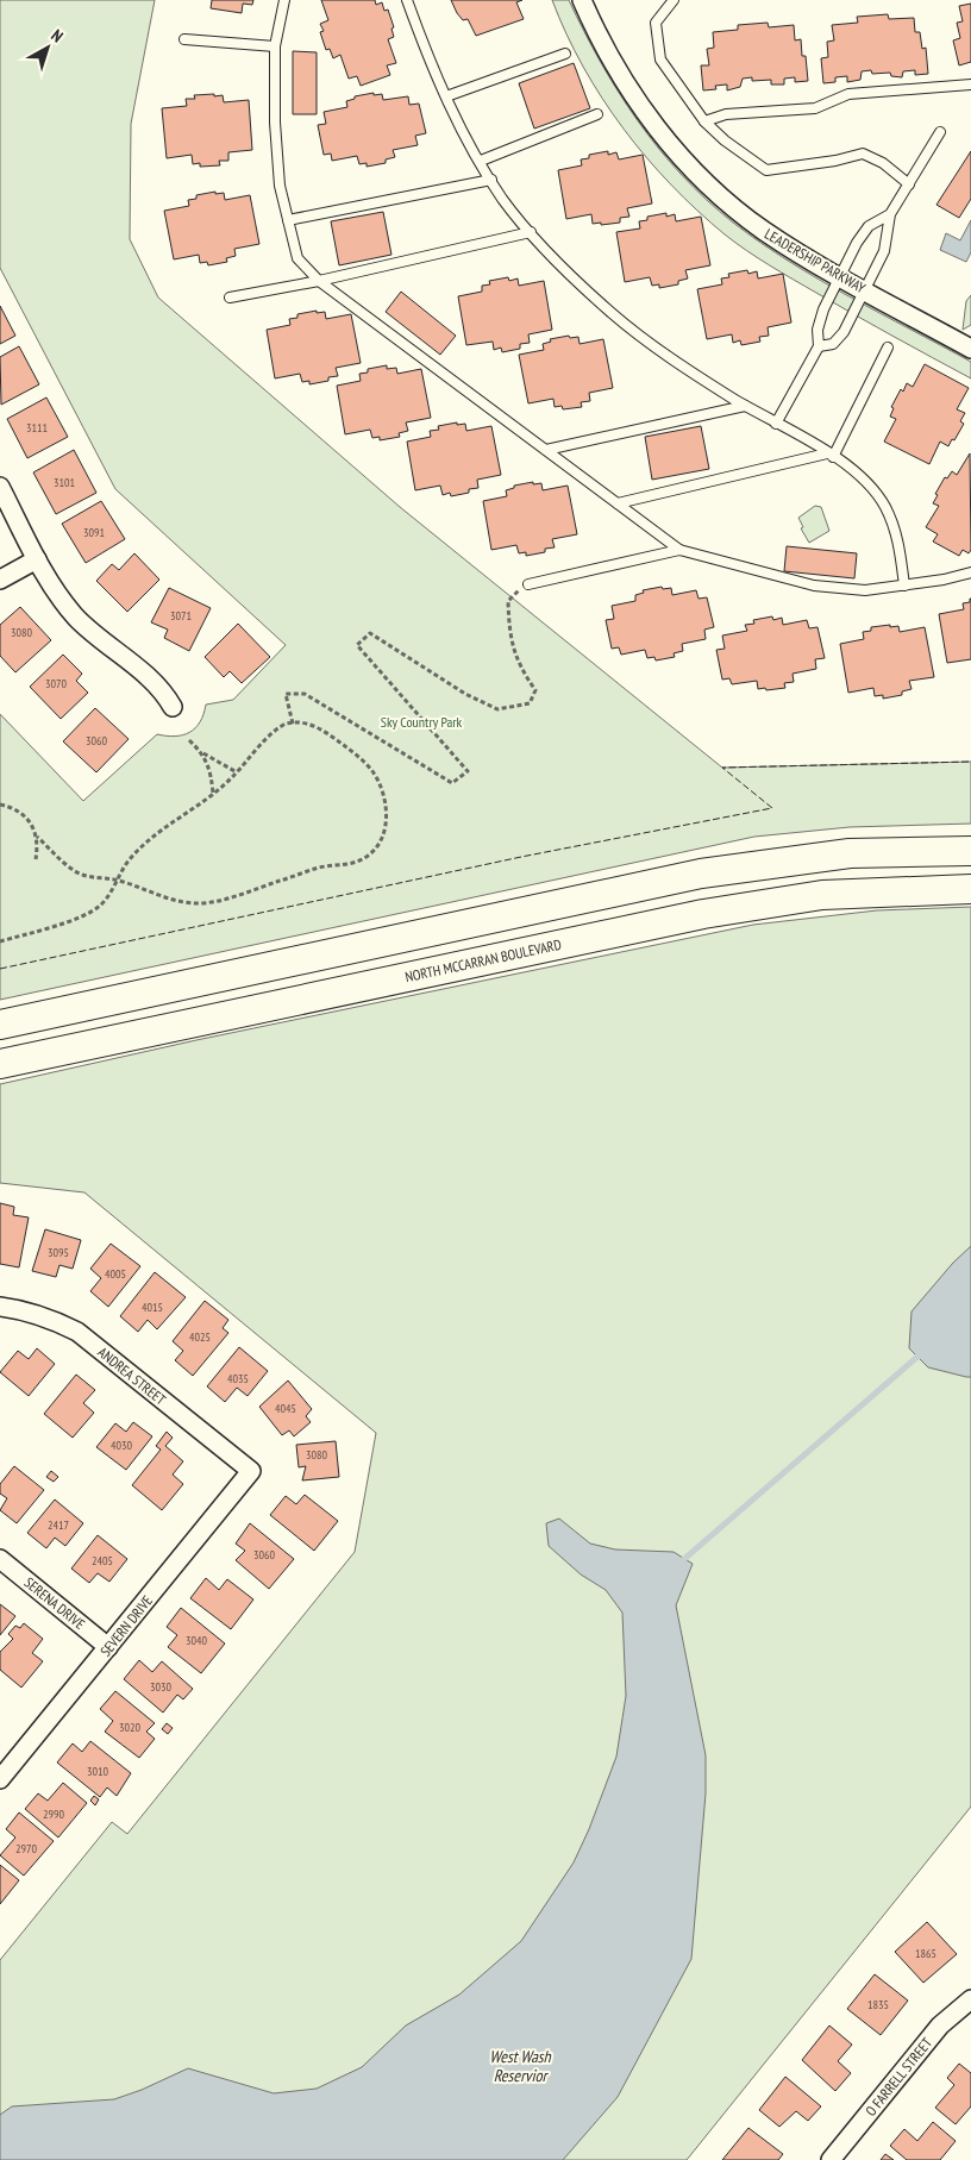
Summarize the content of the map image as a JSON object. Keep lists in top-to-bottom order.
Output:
{
  "streets": {
    "main road": ["NORTH MCCARRAN BOULEVARD"],
    "street": [
      "LEADERSHIP PARKWAY",
      "ANDREA STREET",
      "SERENA DRIVE",
      "SEVERN DRIVE",
      "O FARRELL STREET"
    ]
  },
  "crossings": [
    ["ANDREA STREET", "SEVERN DRIVE"],
    ["SERENA DRIVE", "SEVERN DRIVE"]
  ],
  "water": ["West Wash Reservior"],
  "parks": ["Sky Country Park"],
  "house_numbers": [
    "3111",
    "3101",
    "3091",
    "3071",
    "3080",
    "3070",
    "3060",
    "3095",
    "4005",
    "4015",
    "4025",
    "4035",
    "4045",
    "4030",
    "3080",
    "2417",
    "3060",
    "2405",
    "3040",
    "3030",
    "3020",
    "3010",
    "2990",
    "2970",
    "1865",
    "1835"
  ],
  "north": "top right"
}
